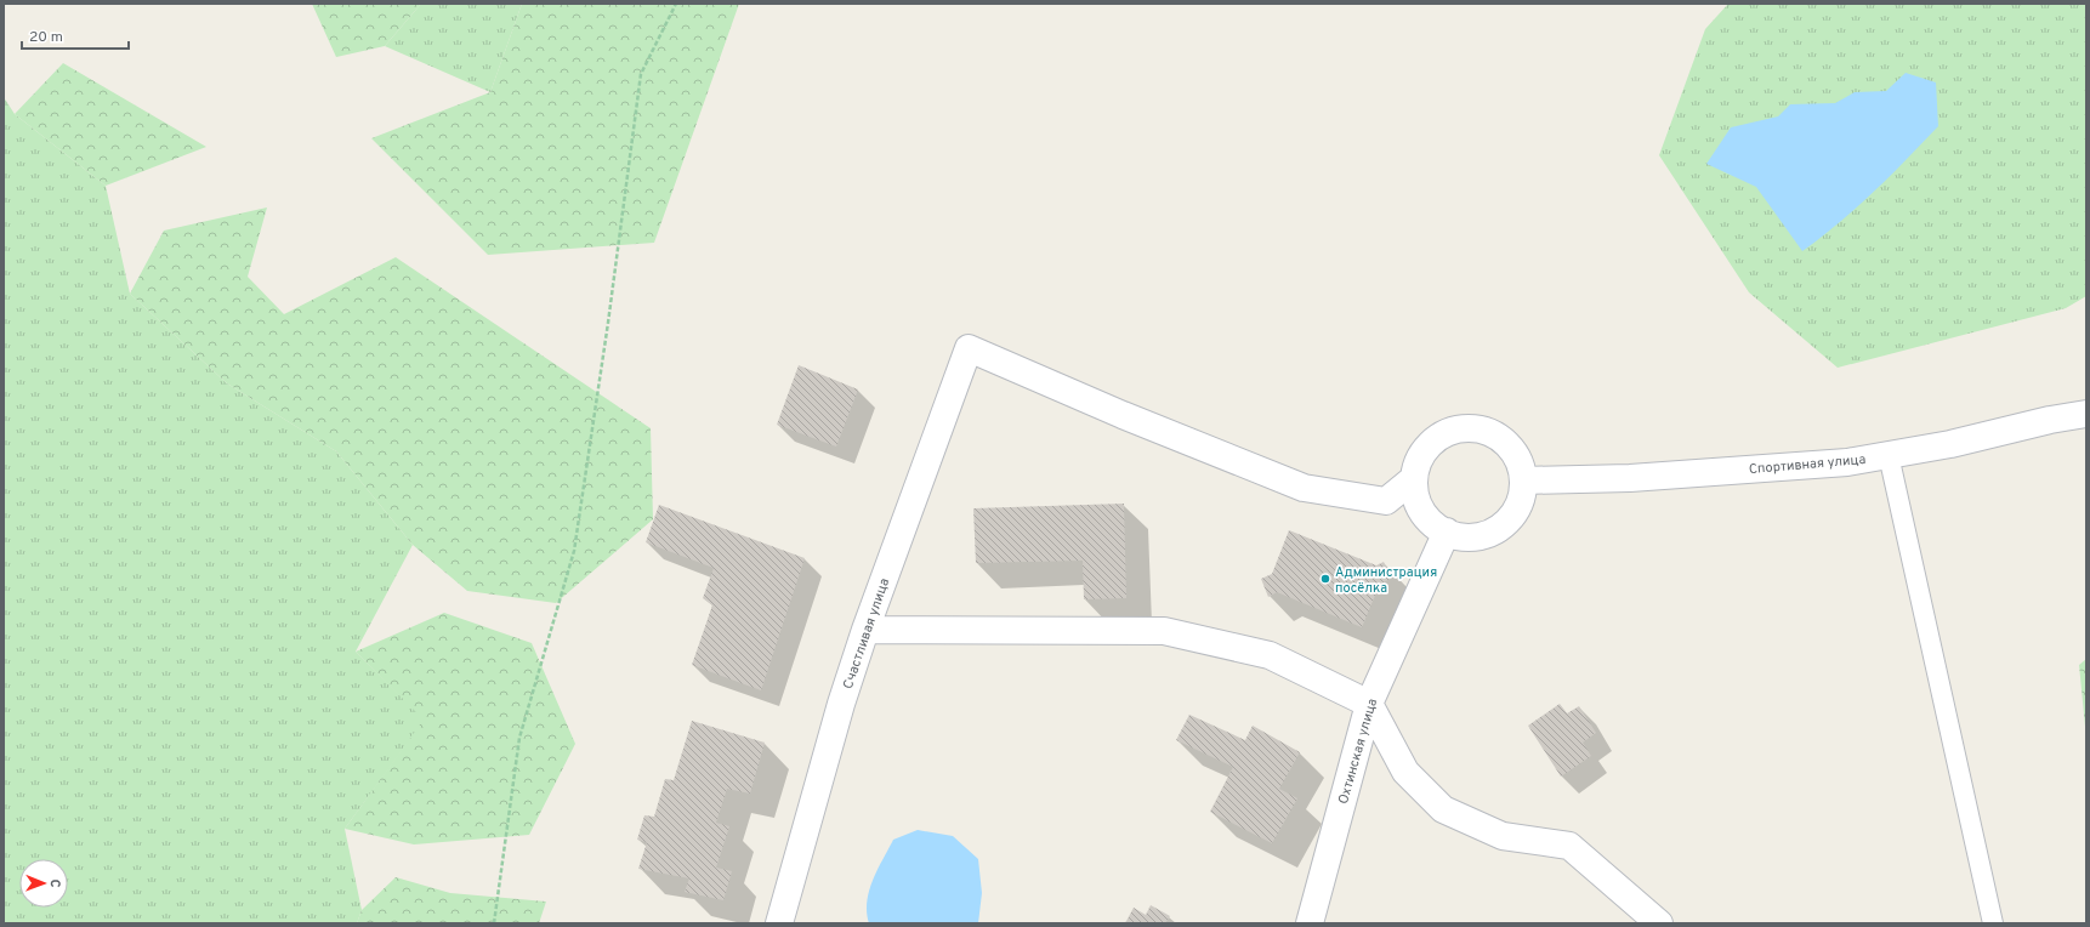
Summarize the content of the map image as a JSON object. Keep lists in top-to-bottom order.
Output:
{
  "streets": {
    "street": ["Спортивная улица", "Счастливая улица", "Охтинская улица"]
  },
  "crossings": [
    ["Спортивная улица", "Счастливая улица"],
    ["Спортивная улица", "Охтинская улица"],
    ["Счастливая улица", "Охтинская улица"]
  ],
  "places": ["Администрация посёлка"],
  "scale_bar": "20 m",
  "north": "right"
}
